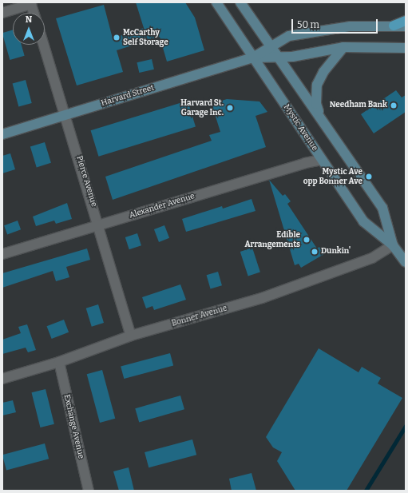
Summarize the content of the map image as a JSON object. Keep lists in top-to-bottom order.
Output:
{
  "streets": {
    "main road": ["Harvard Street", "Mystic Avenue"],
    "street": [
      "Pierce Avenue",
      "Alexander Avenue",
      "Bonner Avenue",
      "Exchange Avenue"
    ]
  },
  "crossings": [
    ["Harvard Street", "Mystic Avenue"],
    ["Harvard Street", "Pierce Avenue"],
    ["Mystic Avenue", "Alexander Avenue"],
    ["Mystic Avenue", "Bonner Avenue"],
    ["Pierce Avenue", "Alexander Avenue"],
    ["Pierce Avenue", "Bonner Avenue"],
    ["Bonner Avenue", "Exchange Avenue"]
  ],
  "places": [
    "McCarthy Self Storage",
    "Needham Bank",
    "Harvard St. Garage Inc.",
    "Mystic Ave opp Bonner Ave",
    "Edible Arrangements",
    "Dunkin'"
  ],
  "scale_bar": "50 m",
  "north": "top"
}
